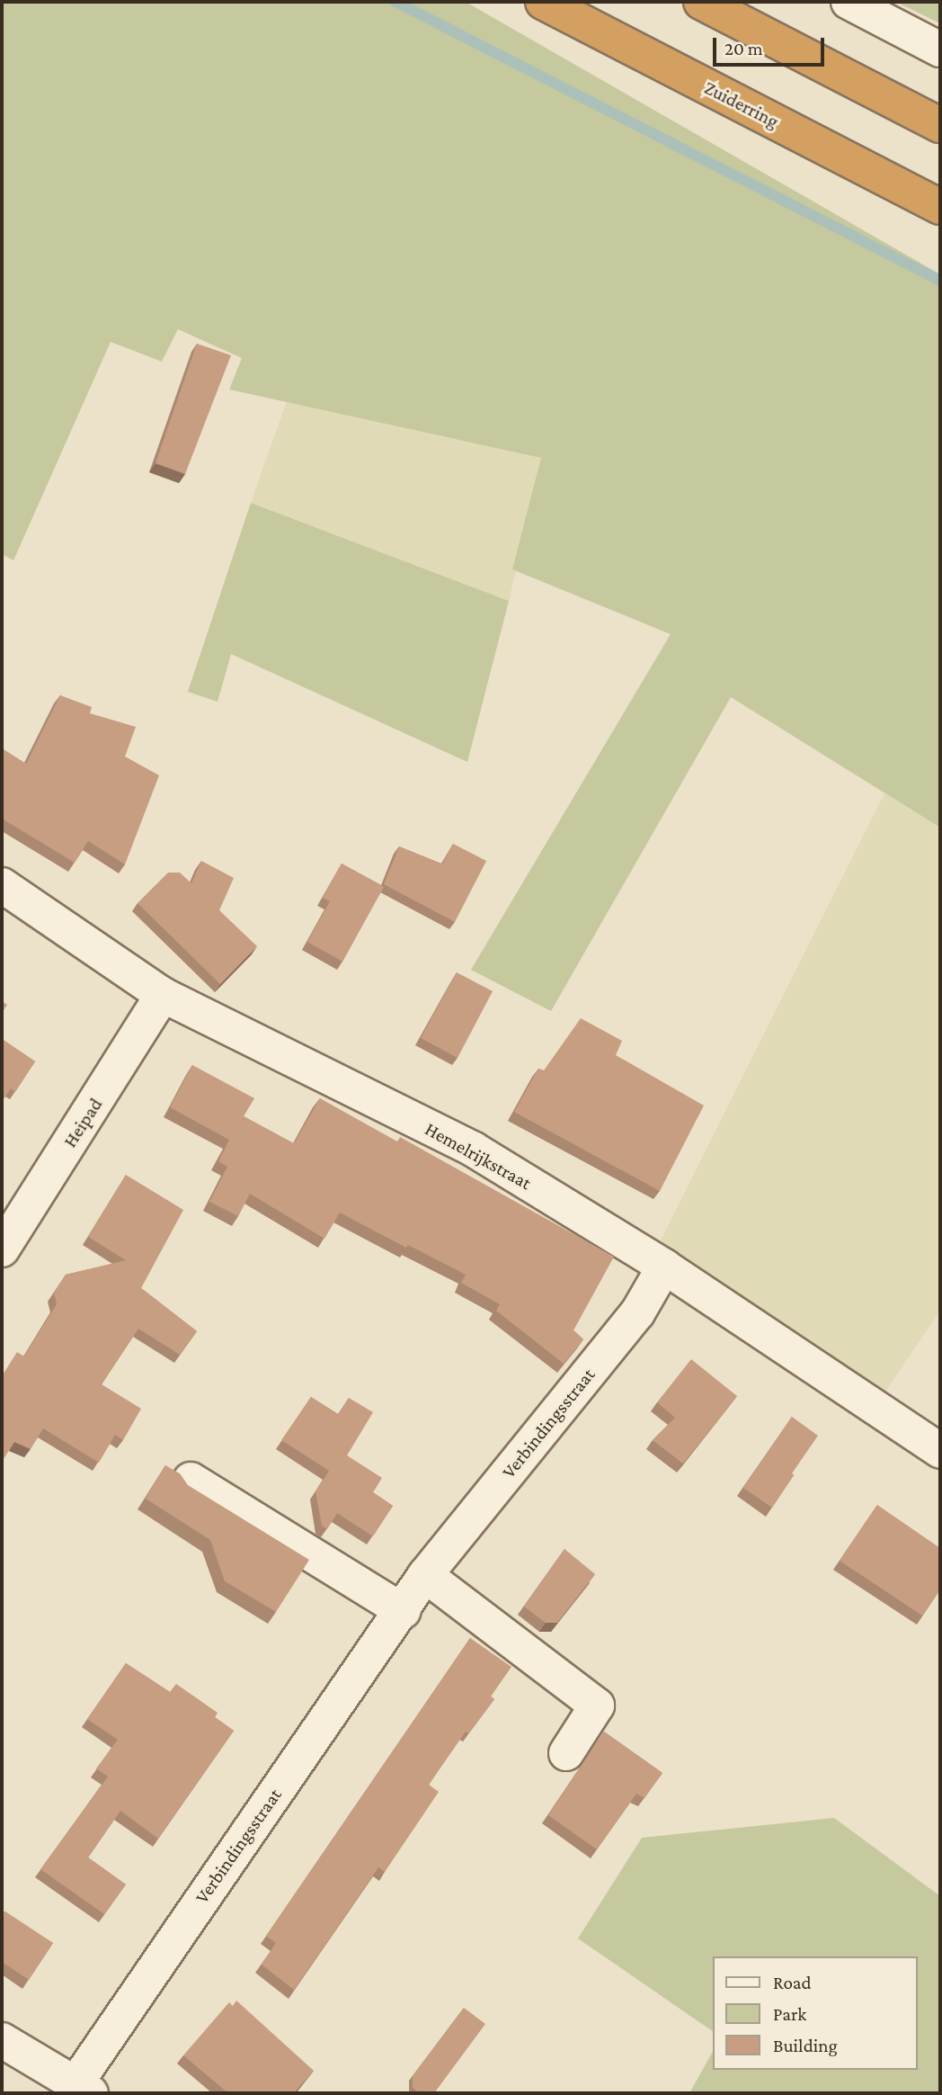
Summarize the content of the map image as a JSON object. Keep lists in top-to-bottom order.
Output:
{
  "streets": {
    "highway": ["Zuiderring"],
    "street": ["Heipad", "Hemelrijkstraat", "Verbindingsstraat"]
  },
  "crossings": [
    ["Heipad", "Hemelrijkstraat"],
    ["Hemelrijkstraat", "Verbindingsstraat"]
  ],
  "legend": ["Road", "Park", "Building"],
  "scale_bar": "20 m"
}
